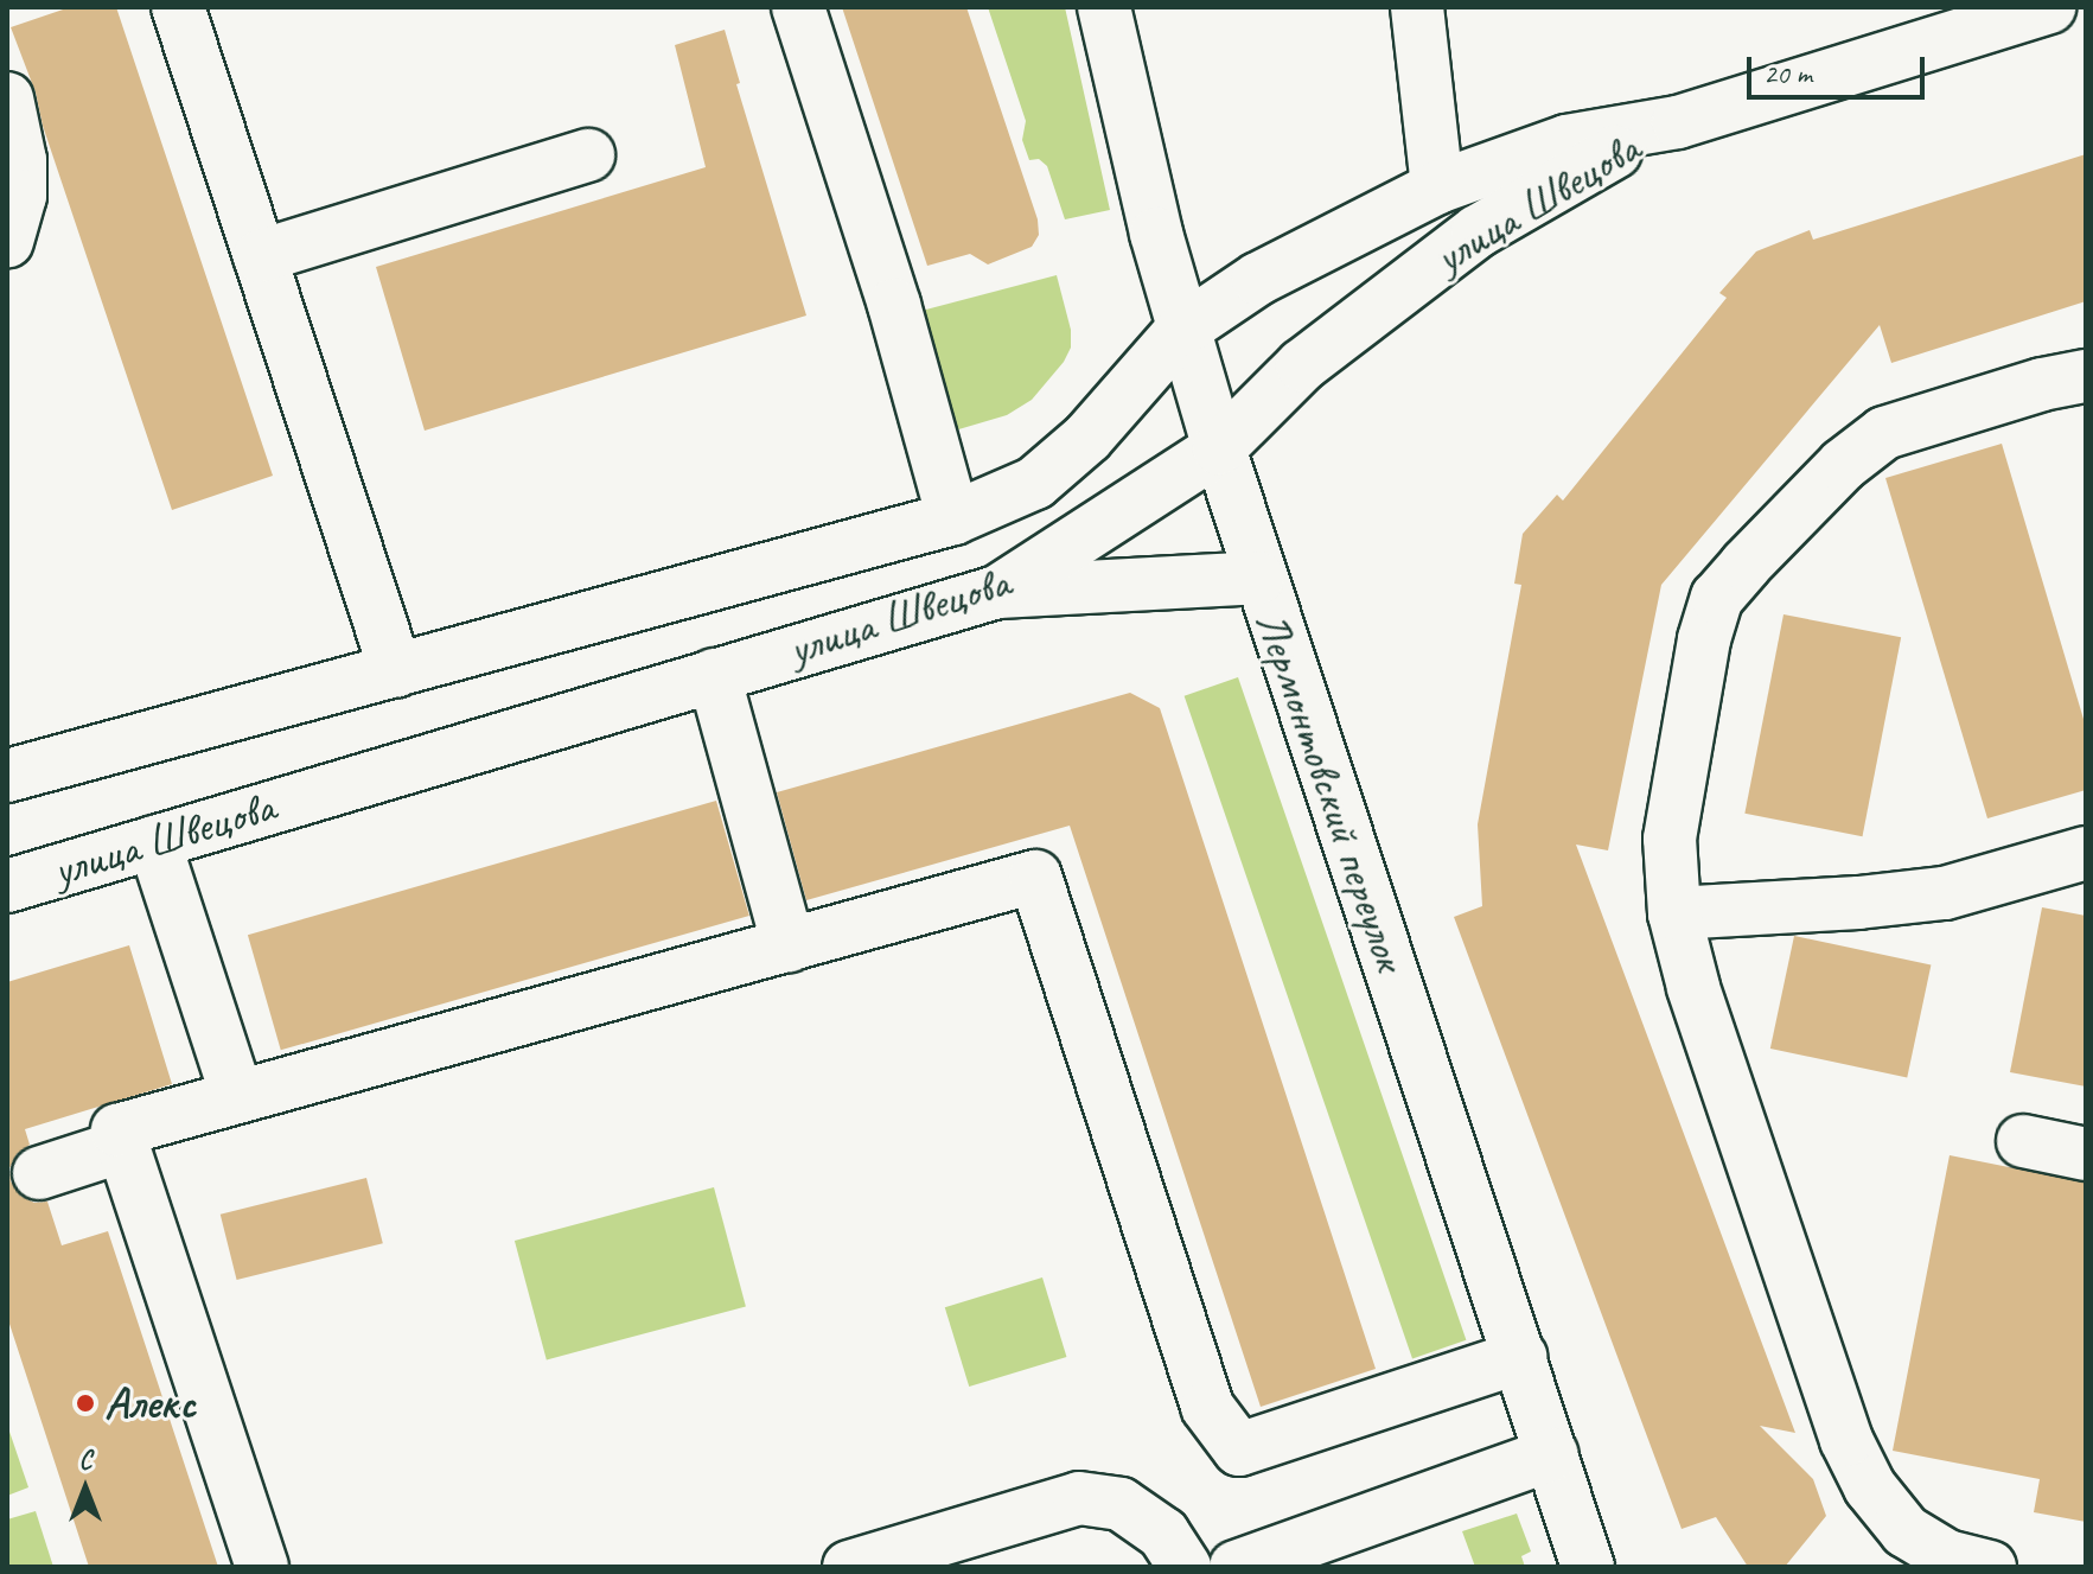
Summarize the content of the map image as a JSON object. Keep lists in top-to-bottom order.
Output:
{
  "streets": {
    "street": ["улица Швецова", "Лермонтовский переулок"]
  },
  "crossings": [
    ["улица Швецова", "Лермонтовский переулок"]
  ],
  "places": ["Алекс"],
  "scale_bar": "20 m",
  "north": "top"
}
